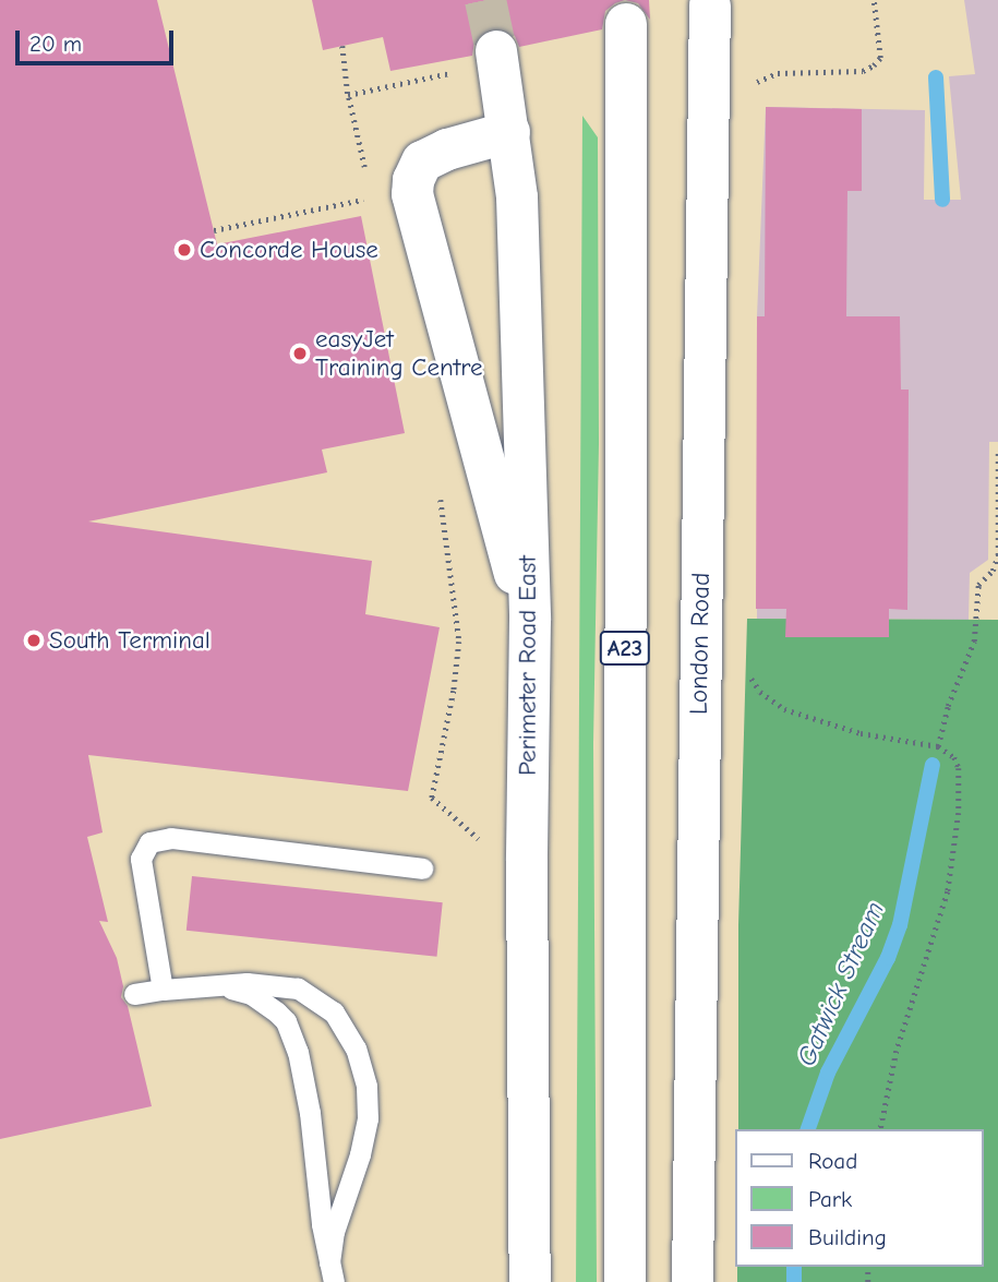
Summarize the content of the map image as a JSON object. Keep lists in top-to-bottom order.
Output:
{
  "streets": {
    "main road": ["London Road", "A23", "Perimeter Road East"]
  },
  "water": ["Gatwick Stream"],
  "places": ["Concorde House", "easyJet Training Centre", "South Terminal"],
  "legend": ["Road", "Park", "Building"],
  "scale_bar": "20 m"
}
